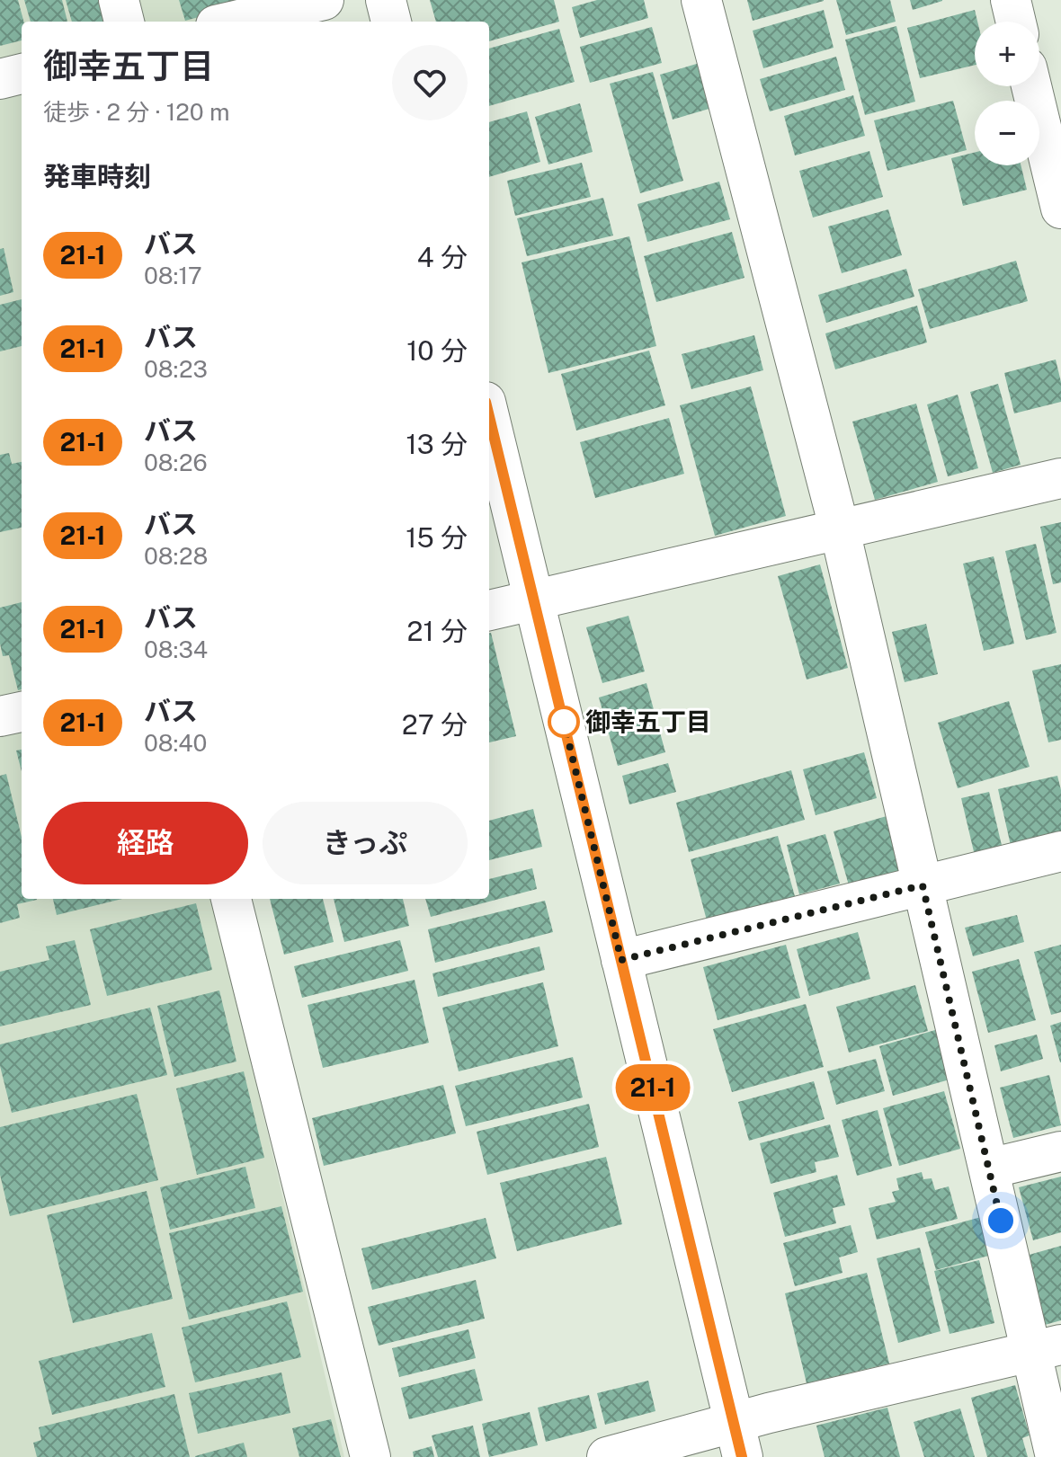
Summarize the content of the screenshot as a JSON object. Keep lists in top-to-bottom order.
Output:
{
  "places": ["御幸五丁目"],
  "lines": ["bus line 21-1"],
  "page": {
    "on_map": "21-1",
    "map_buttons": ["+", "−"],
    "heading": [
      ["御幸五丁目", "徒歩 · 2 分 · 120 m"],
      "発車時刻"
    ],
    "list": [
      {
        "mark": "21-1",
        "name": "バス",
        "note": "08:17",
        "value": "4 分"
      },
      {
        "mark": "21-1",
        "name": "バス",
        "note": "08:23",
        "value": "10 分"
      },
      {
        "mark": "21-1",
        "name": "バス",
        "note": "08:26",
        "value": "13 分"
      },
      {
        "mark": "21-1",
        "name": "バス",
        "note": "08:28",
        "value": "15 分"
      },
      {
        "mark": "21-1",
        "name": "バス",
        "note": "08:34",
        "value": "21 分"
      },
      {
        "mark": "21-1",
        "name": "バス",
        "note": "08:40",
        "value": "27 分"
      }
    ],
    "buttons": ["経路", "きっぷ"]
  }
}
